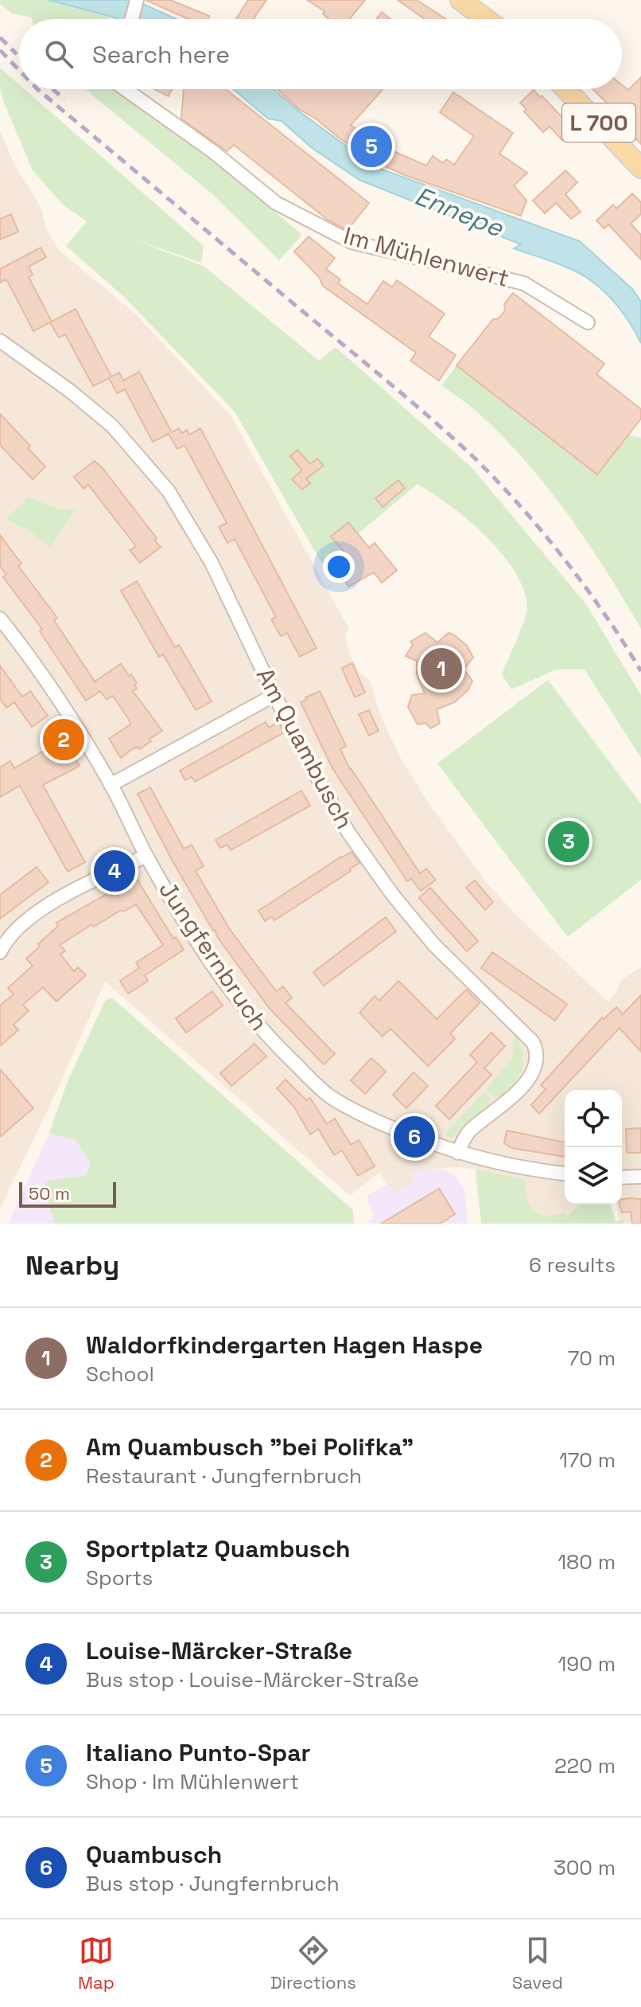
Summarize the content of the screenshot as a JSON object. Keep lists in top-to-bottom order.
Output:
{
  "streets": {
    "main road": ["L 700"],
    "street": ["Im Mühlenwert", "Am Quambusch", "Jungfernbruch"]
  },
  "crossings": [
    ["Am Quambusch", "Jungfernbruch"]
  ],
  "water": ["Ennepe"],
  "scale_bar": "50 m",
  "page": {
    "search": "Search here",
    "pins": [
      "5",
      "1",
      "2",
      "3",
      "4",
      "6"
    ],
    "scale": "50 m",
    "heading": ["Nearby", "6 results"],
    "list": [
      {
        "mark": "1",
        "name": "Waldorfkindergarten Hagen Haspe",
        "note": "School",
        "value": "70 m"
      },
      {
        "mark": "2",
        "name": "Am Quambusch \"bei Polifka\"",
        "note": "Restaurant · Jungfernbruch",
        "value": "170 m"
      },
      {
        "mark": "3",
        "name": "Sportplatz Quambusch",
        "note": "Sports",
        "value": "180 m"
      },
      {
        "mark": "4",
        "name": "Louise-Märcker-Straße",
        "note": "Bus stop · Louise-Märcker-Straße",
        "value": "190 m"
      },
      {
        "mark": "5",
        "name": "Italiano Punto-Spar",
        "note": "Shop · Im Mühlenwert",
        "value": "220 m"
      },
      {
        "mark": "6",
        "name": "Quambusch",
        "note": "Bus stop · Jungfernbruch",
        "value": "300 m"
      }
    ],
    "nav": ["Map", "Directions", "Saved"]
  }
}
